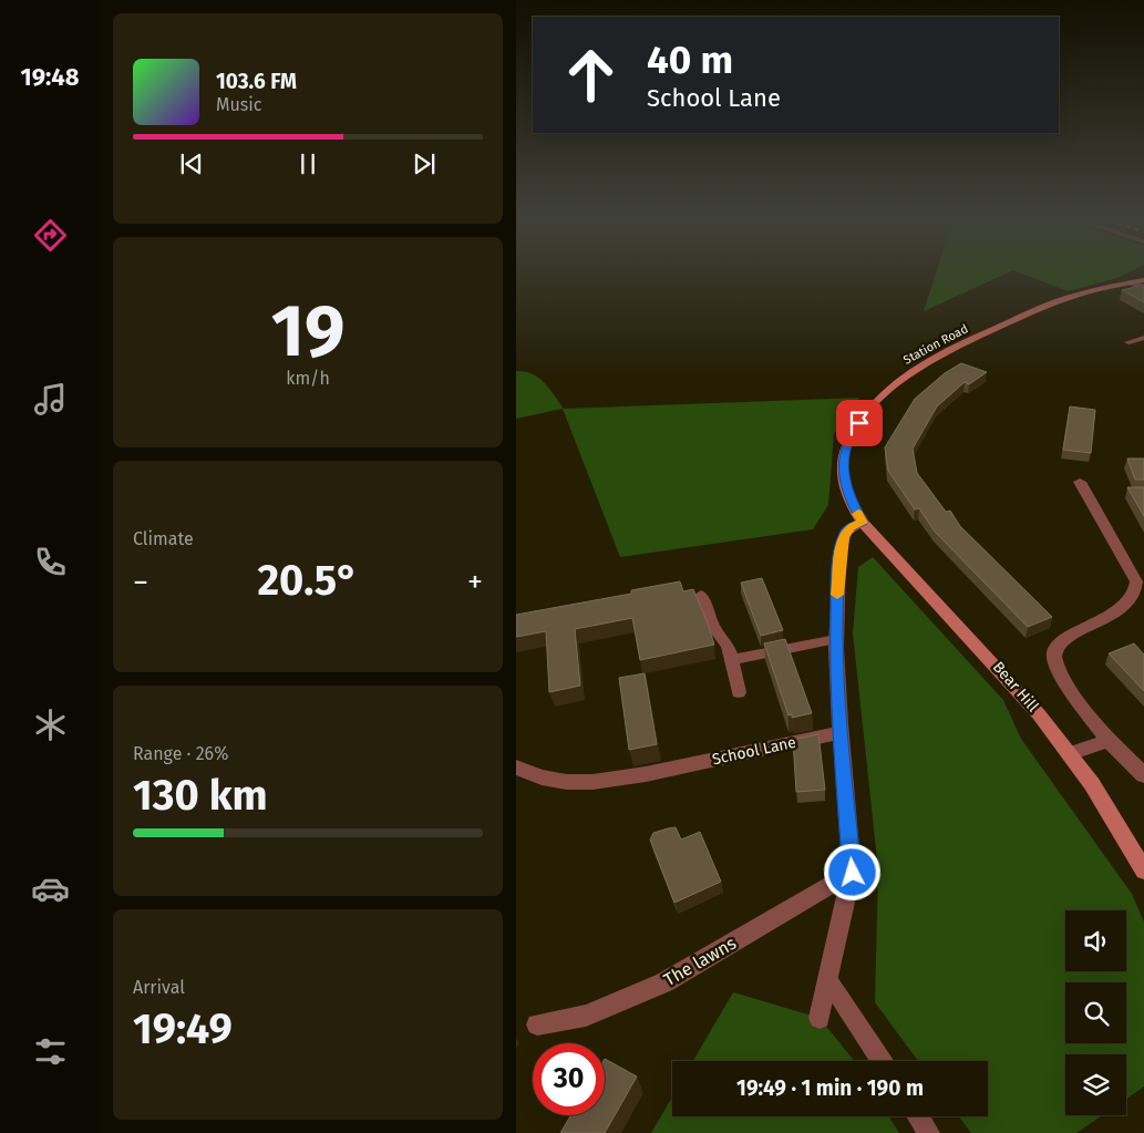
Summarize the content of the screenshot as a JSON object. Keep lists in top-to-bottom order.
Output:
{
  "streets": {
    "street": [
      "Station Road",
      "Bear Hill",
      "School Lane",
      "The lawns"
    ]
  },
  "crossings": [
    ["Station Road", "Bear Hill"]
  ],
  "page": {
    "tabs": "19:48",
    "turn": ["40 m", "School Lane"],
    "song": ["103.6 FM", "Music"],
    "tile": [
      ["19", "km/h"],
      "Climate",
      ["Range · 26%", "130 km"],
      ["Arrival", "19:49"]
    ],
    "heat": ["−", "20.5°", "+"],
    "limit": "30",
    "trip": "19:49 · 1 min · 190 m"
  }
}
